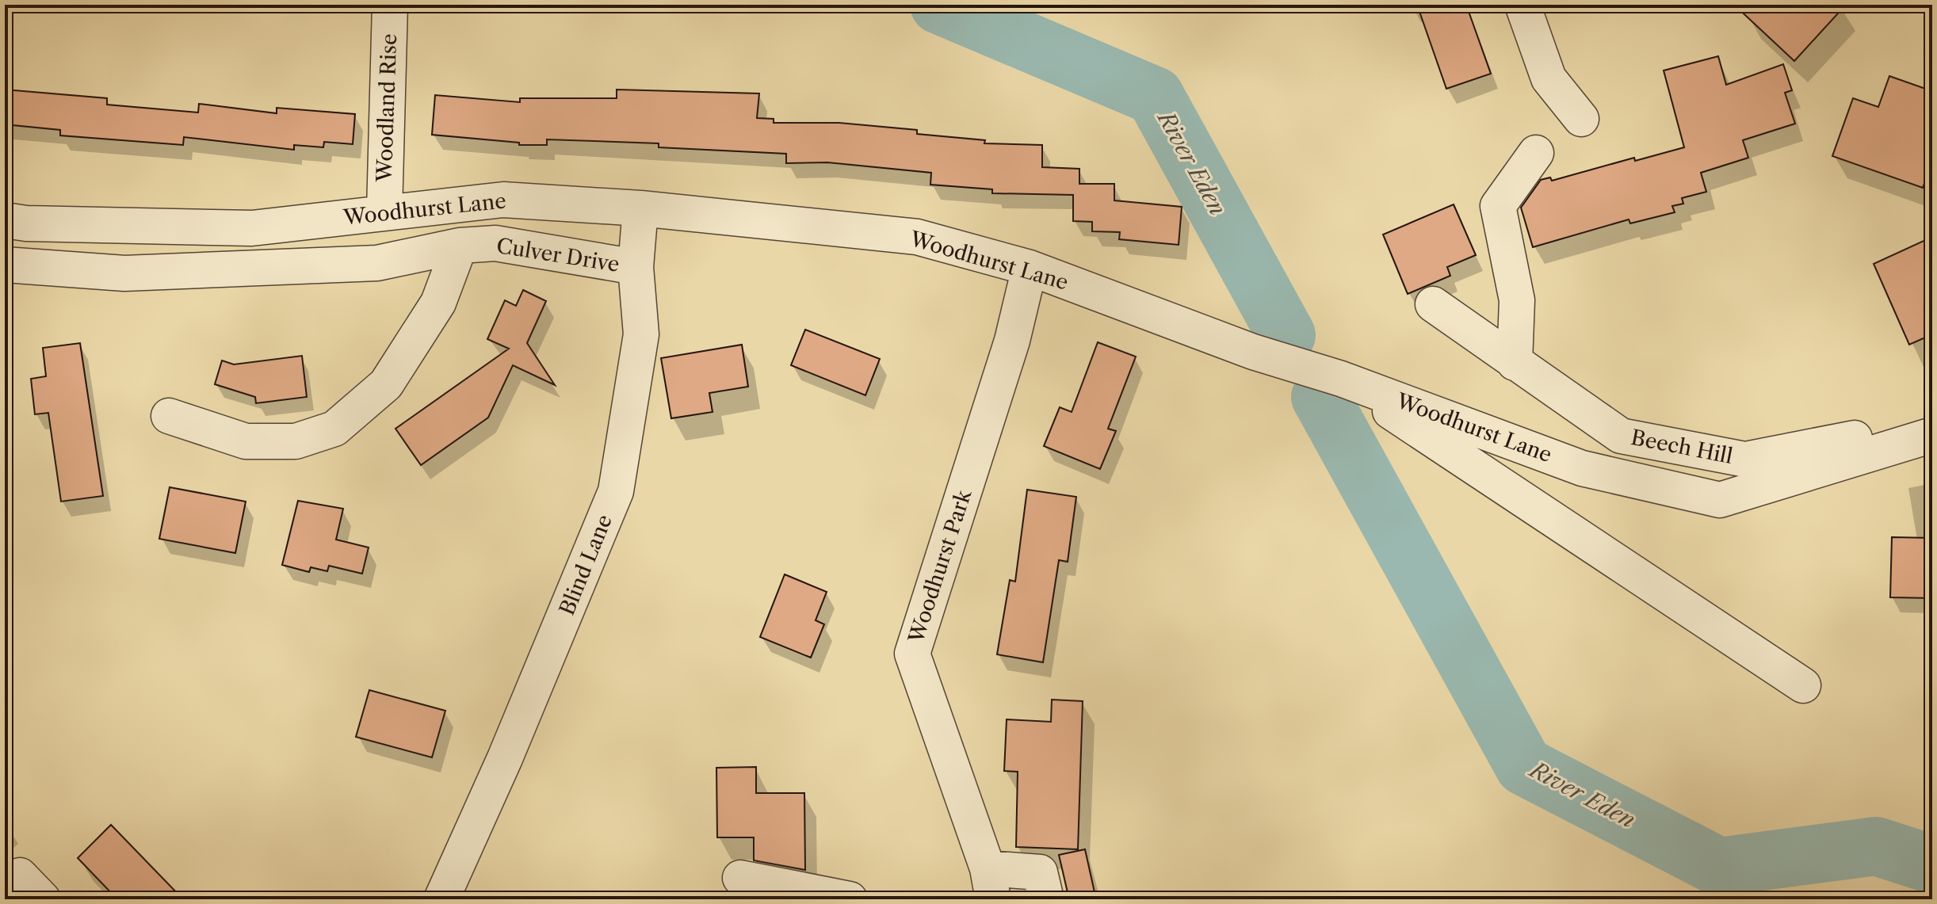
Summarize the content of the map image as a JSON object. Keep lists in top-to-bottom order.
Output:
{
  "streets": {
    "street": [
      "Woodland Rise",
      "Woodhurst Lane",
      "Culver Drive",
      "Beech Hill",
      "Blind Lane",
      "Woodhurst Park"
    ]
  },
  "crossings": [
    ["Woodland Rise", "Woodhurst Lane"],
    ["Woodhurst Lane", "Culver Drive"],
    ["Woodhurst Lane", "Beech Hill"],
    ["Woodhurst Lane", "Blind Lane"],
    ["Woodhurst Lane", "Woodhurst Park"],
    ["Culver Drive", "Blind Lane"]
  ],
  "water": ["River Eden"]
}
